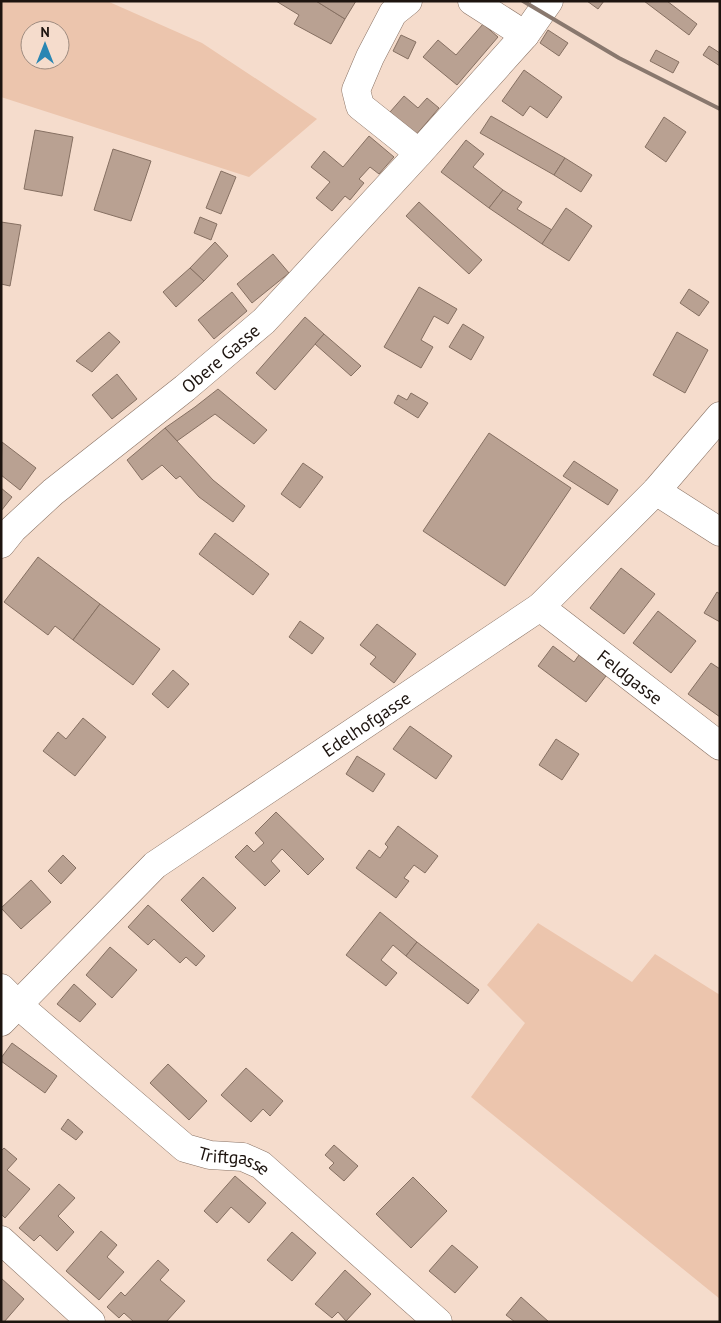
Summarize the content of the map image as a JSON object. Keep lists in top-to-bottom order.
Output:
{
  "streets": {
    "street": [
      "Obere Gasse",
      "Feldgasse",
      "Edelhofgasse",
      "Triftgasse"
    ]
  },
  "crossings": [
    ["Feldgasse", "Edelhofgasse"],
    ["Edelhofgasse", "Triftgasse"]
  ],
  "north": "top"
}
